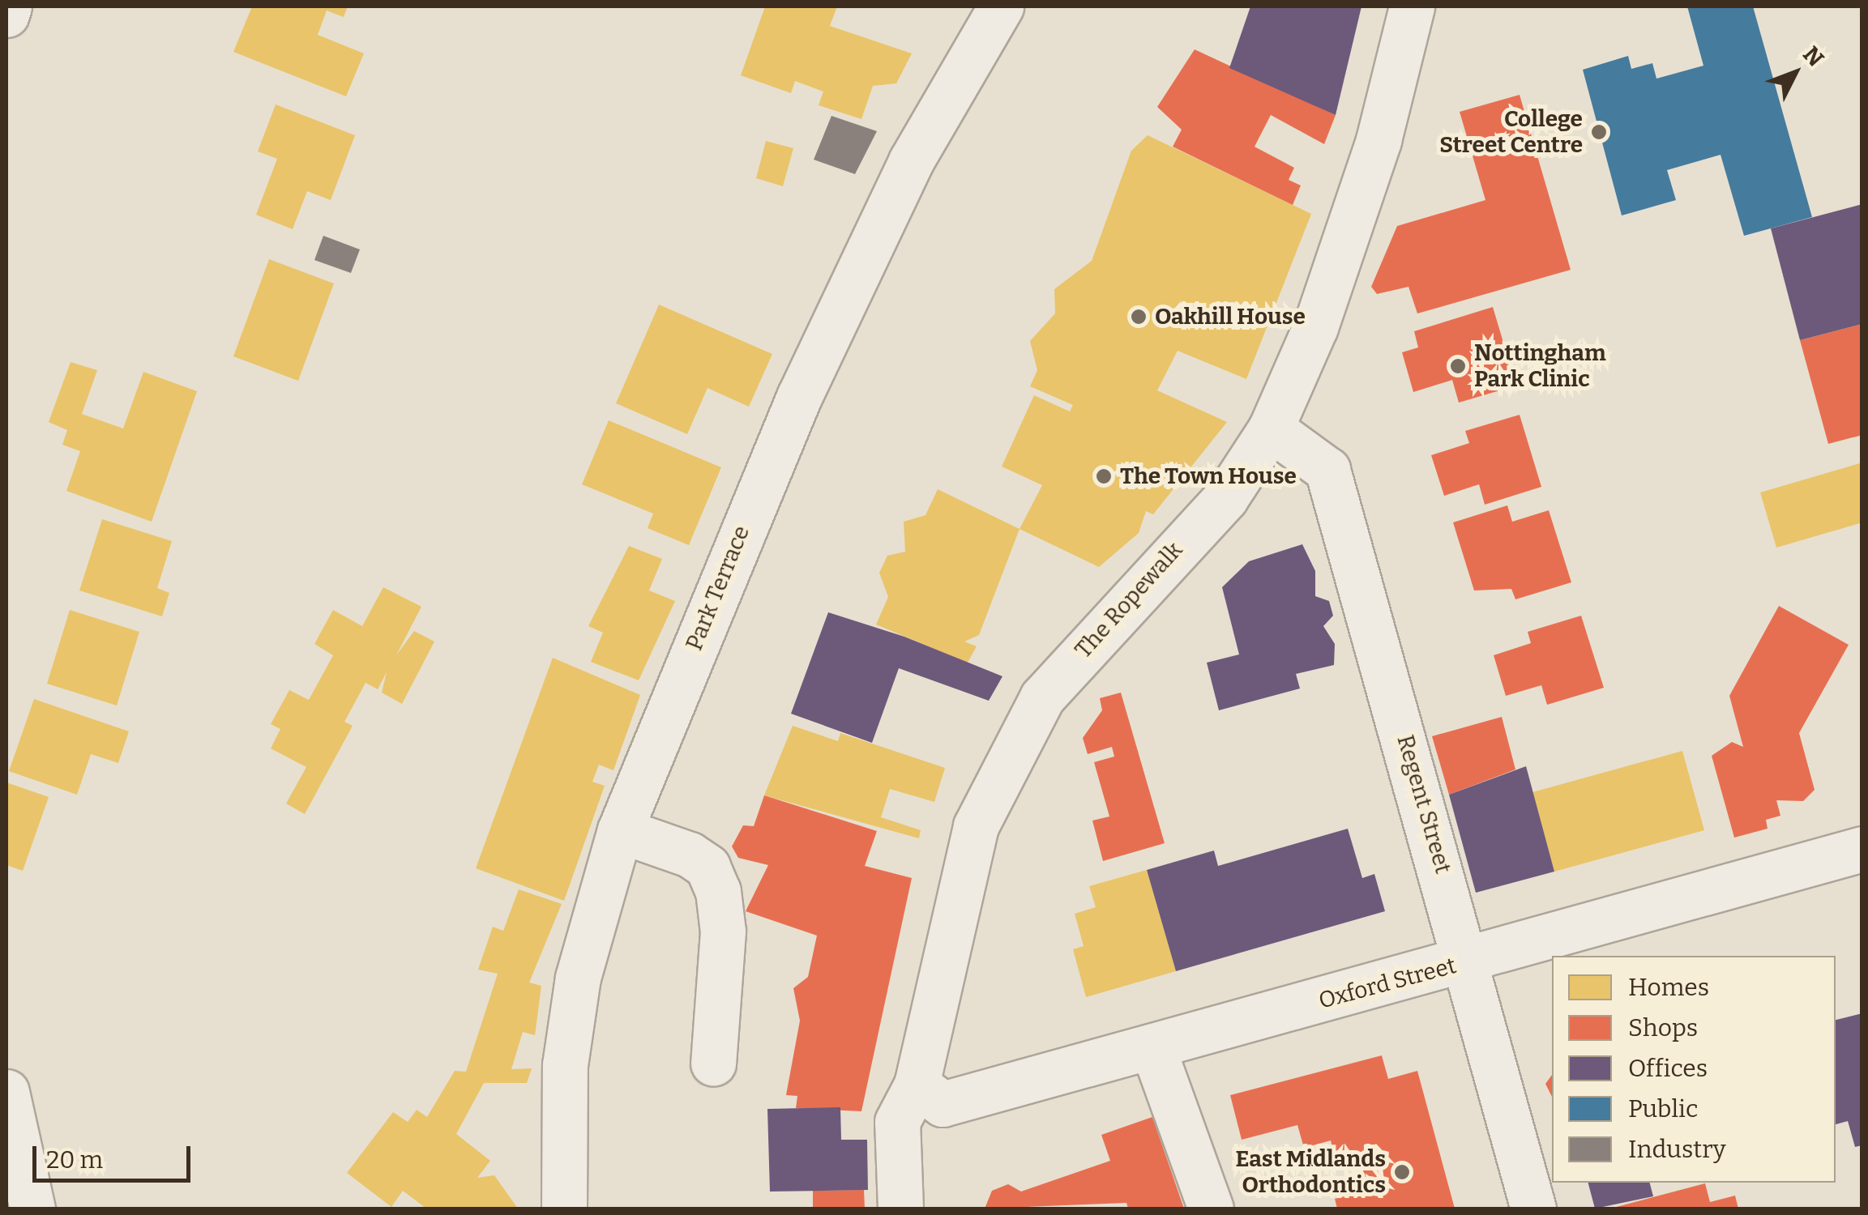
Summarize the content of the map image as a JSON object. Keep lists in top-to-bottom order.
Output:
{
  "streets": {
    "street": [
      "Park Terrace",
      "The Ropewalk",
      "Regent Street",
      "Oxford Street"
    ]
  },
  "crossings": [
    ["The Ropewalk", "Regent Street"],
    ["The Ropewalk", "Oxford Street"],
    ["Regent Street", "Oxford Street"]
  ],
  "places": [
    "College Street Centre",
    "Oakhill House",
    "Nottingham Park Clinic",
    "The Town House",
    "East Midlands Orthodontics"
  ],
  "legend": [
    "Homes",
    "Shops",
    "Offices",
    "Public",
    "Industry"
  ],
  "scale_bar": "20 m",
  "north": "top right"
}
